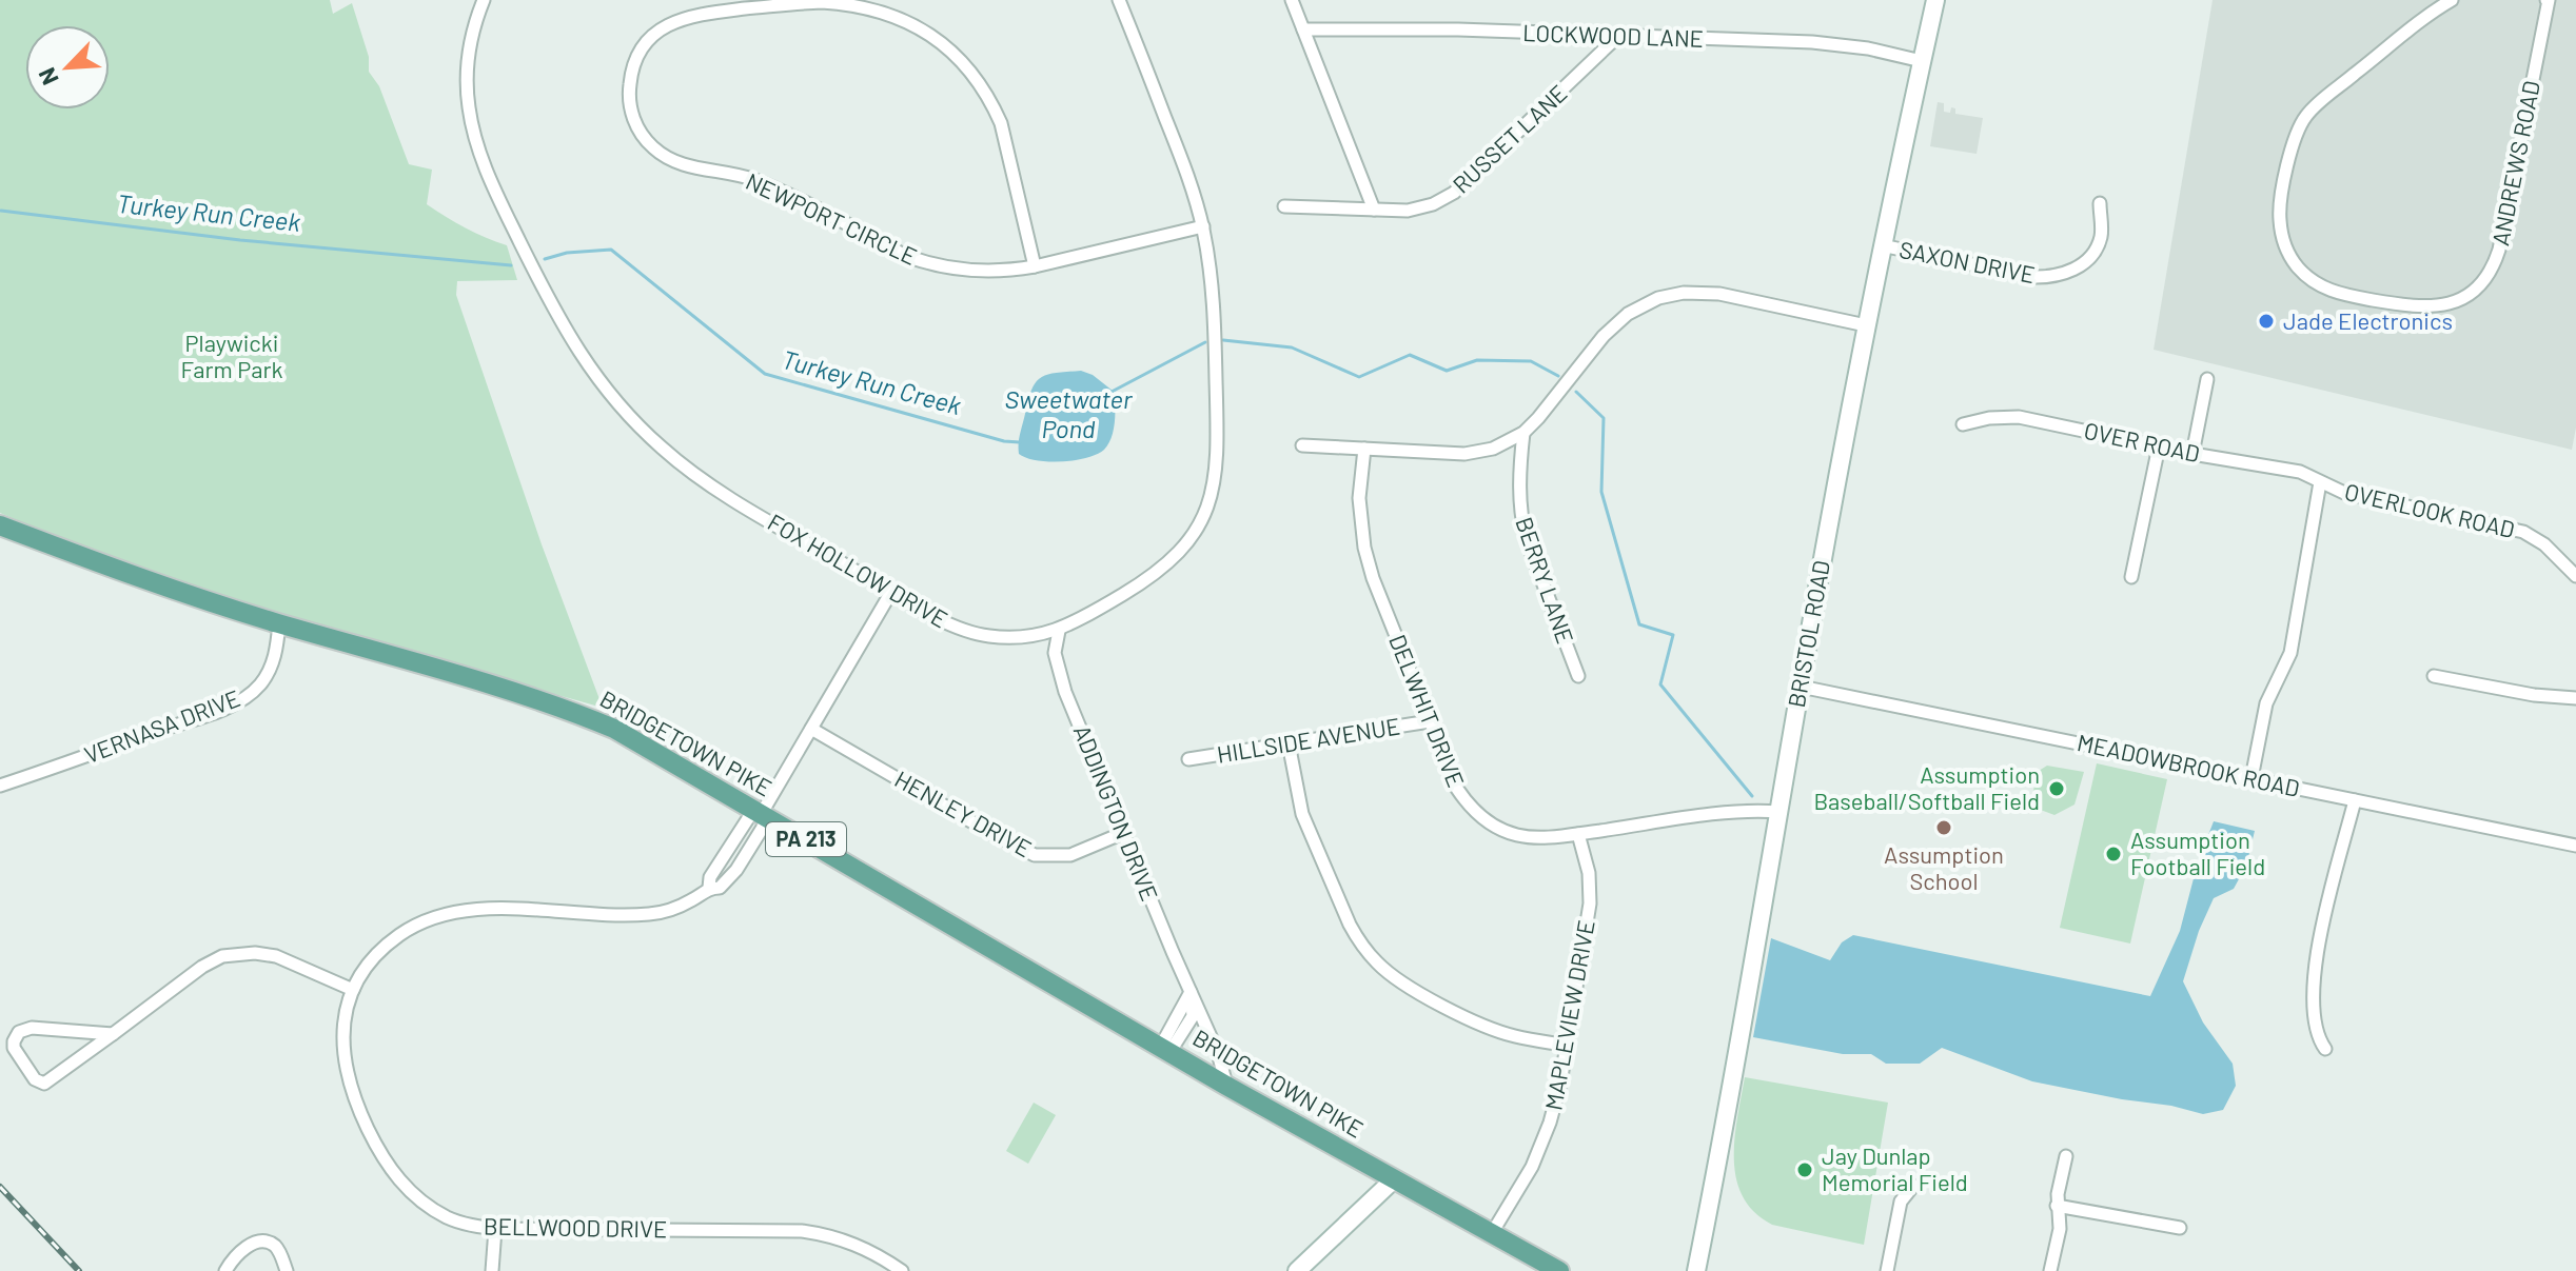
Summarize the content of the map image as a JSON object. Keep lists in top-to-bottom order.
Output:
{
  "streets": {
    "main road": ["BRISTOL ROAD", "BRIDGETOWN PIKE", "PA 213"],
    "street": [
      "LOCKWOOD LANE",
      "RUSSET LANE",
      "ANDREWS ROAD",
      "NEWPORT CIRCLE",
      "SAXON DRIVE",
      "OVER ROAD",
      "OVERLOOK ROAD",
      "FOX HOLLOW DRIVE",
      "BERRY LANE",
      "DELWHIT DRIVE",
      "VERNASA DRIVE",
      "HILLSIDE AVENUE",
      "MEADOWBROOK ROAD",
      "ADDINGTON DRIVE",
      "HENLEY DRIVE",
      "MAPLEVIEW DRIVE",
      "BELLWOOD DRIVE"
    ]
  },
  "crossings": [
    ["LOCKWOOD LANE", "RUSSET LANE"],
    ["LOCKWOOD LANE", "BRISTOL ROAD"],
    ["NEWPORT CIRCLE", "FOX HOLLOW DRIVE"],
    ["SAXON DRIVE", "BRISTOL ROAD"],
    ["OVER ROAD", "OVERLOOK ROAD"],
    ["FOX HOLLOW DRIVE", "ADDINGTON DRIVE"],
    ["FOX HOLLOW DRIVE", "BELLWOOD DRIVE"],
    ["BRISTOL ROAD", "DELWHIT DRIVE"],
    ["BRISTOL ROAD", "MEADOWBROOK ROAD"],
    ["DELWHIT DRIVE", "HILLSIDE AVENUE"],
    ["DELWHIT DRIVE", "MAPLEVIEW DRIVE"],
    ["VERNASA DRIVE", "BRIDGETOWN PIKE"],
    ["BRIDGETOWN PIKE", "ADDINGTON DRIVE"],
    ["BRIDGETOWN PIKE", "MAPLEVIEW DRIVE"],
    ["BRIDGETOWN PIKE", "BELLWOOD DRIVE"],
    ["ADDINGTON DRIVE", "HENLEY DRIVE"],
    ["HENLEY DRIVE", "BELLWOOD DRIVE"]
  ],
  "water": ["Turkey Run Creek", "Sweetwater Pond"],
  "parks": ["Playwicki Farm Park"],
  "places": [
    "Jade Electronics",
    "Assumption Baseball/Softball Field",
    "Assumption School",
    "Assumption Football Field",
    "Jay Dunlap Memorial Field"
  ],
  "north": "bottom left"
}
